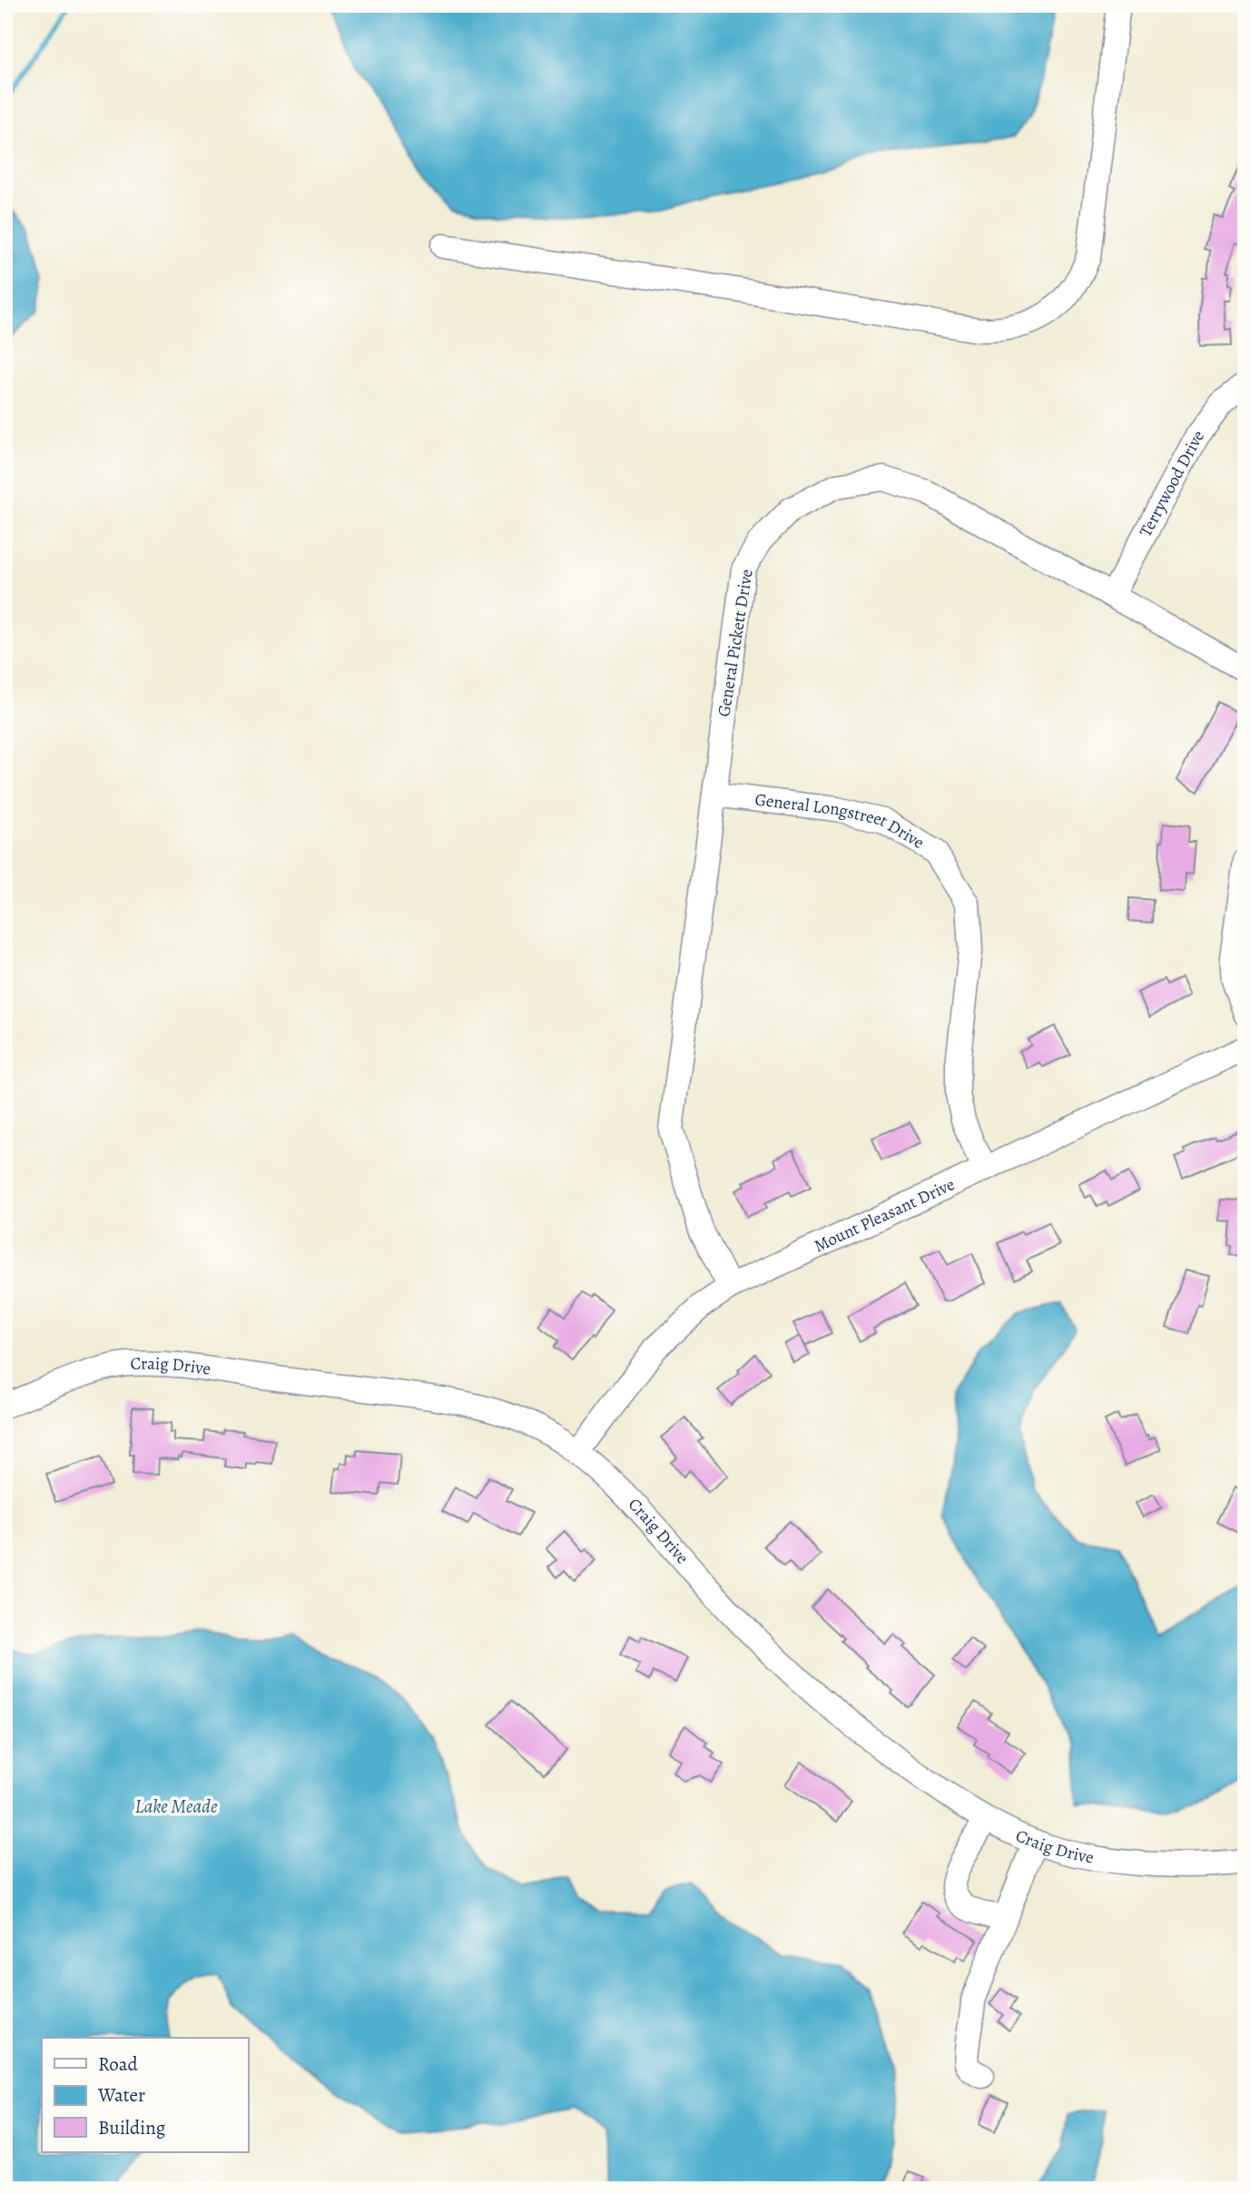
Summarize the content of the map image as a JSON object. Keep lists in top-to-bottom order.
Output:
{
  "streets": {
    "street": [
      "Terrywood Drive",
      "General Pickett Drive",
      "General Longstreet Drive",
      "Mount Pleasant Drive",
      "Craig Drive"
    ]
  },
  "crossings": [
    ["Terrywood Drive", "General Pickett Drive"],
    ["General Pickett Drive", "General Longstreet Drive"],
    ["General Pickett Drive", "Mount Pleasant Drive"],
    ["General Longstreet Drive", "Mount Pleasant Drive"],
    ["Mount Pleasant Drive", "Craig Drive"]
  ],
  "water": ["Lake Meade"],
  "legend": ["Road", "Water", "Building"]
}
